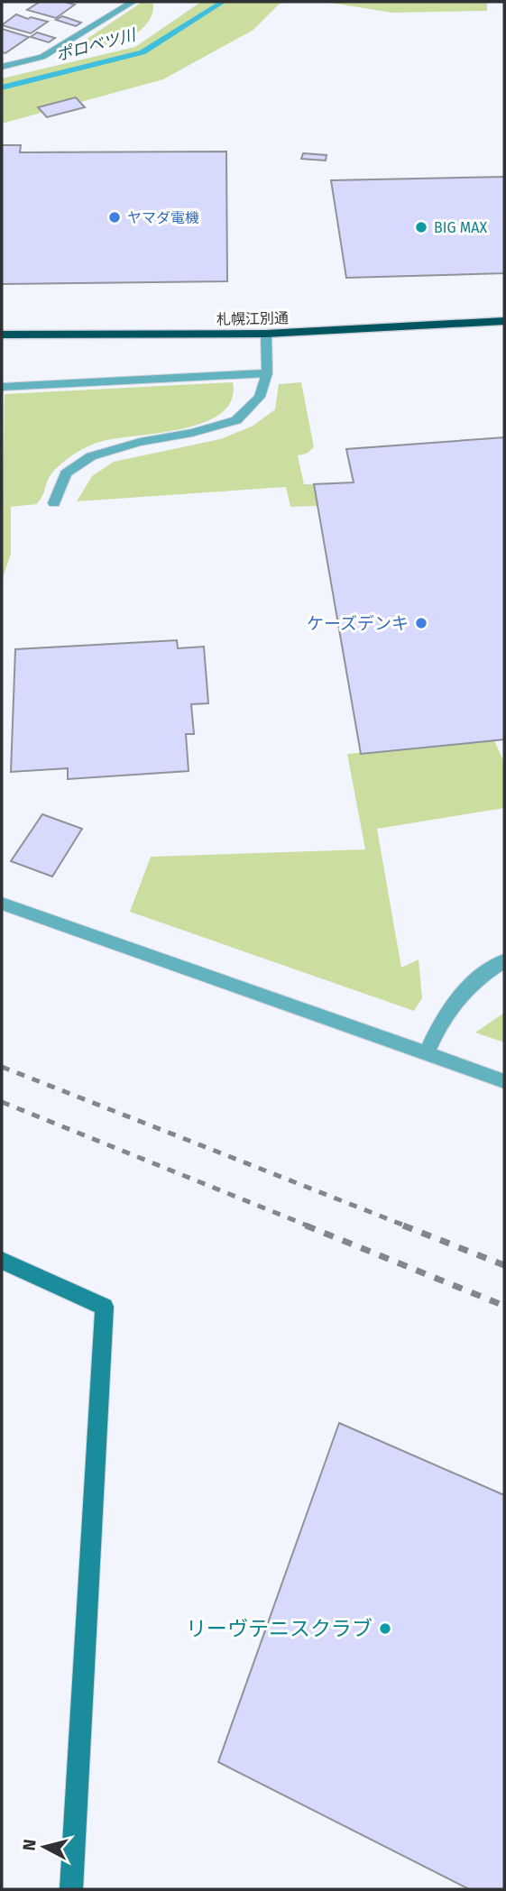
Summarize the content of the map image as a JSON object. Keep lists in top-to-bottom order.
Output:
{
  "streets": {
    "highway": ["札幌江別通"]
  },
  "water": ["ポロベツ川"],
  "places": [
    "ヤマダ電機",
    "BIG MAX",
    "ケーズデンキ",
    "リーヴテニスクラブ"
  ],
  "north": "left"
}
